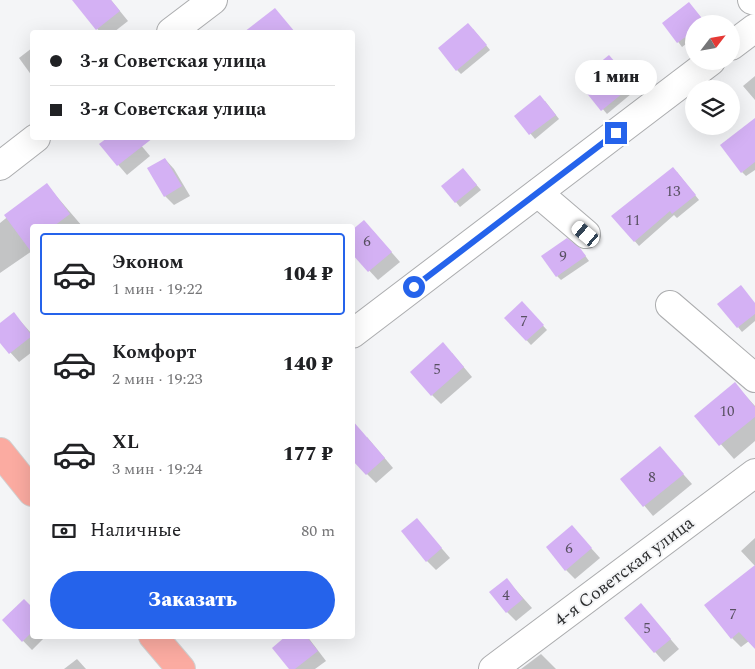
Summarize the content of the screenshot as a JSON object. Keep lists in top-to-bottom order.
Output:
{
  "streets": {
    "street": ["4-я Советская улица"]
  },
  "house_numbers": [
    "13",
    "11",
    "6",
    "9",
    "7",
    "5",
    "10",
    "8",
    "6",
    "4",
    "7",
    "5"
  ],
  "north": "top right",
  "page": {
    "banner": ["3-я Советская улица", "3-я Советская улица"],
    "bubble": "1 мин",
    "list": [
      {
        "name": "Эконом",
        "note": "1 мин · 19:22",
        "value": "104 ₽"
      },
      {
        "name": "Комфорт",
        "note": "2 мин · 19:23",
        "value": "140 ₽"
      },
      {
        "name": "XL",
        "note": "3 мин · 19:24",
        "value": "177 ₽"
      }
    ],
    "pay": ["Наличные", "80 m"],
    "buttons": "Заказать"
  }
}
